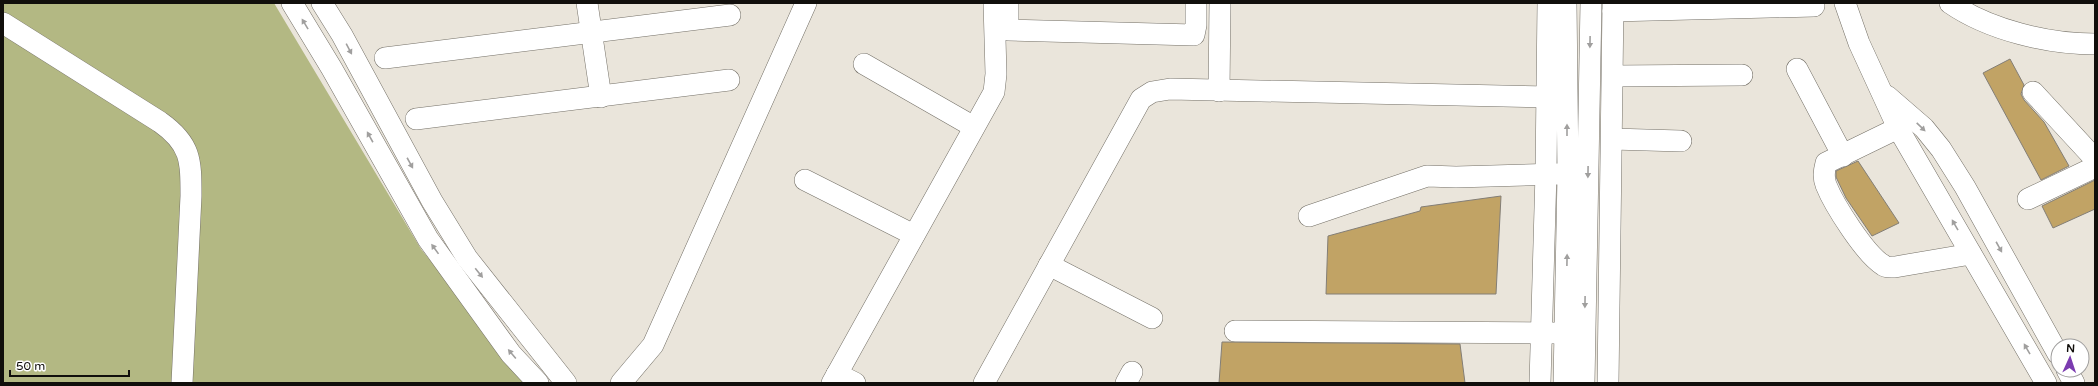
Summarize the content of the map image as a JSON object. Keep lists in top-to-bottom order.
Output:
{
  "scale_bar": "50 m",
  "north": "top"
}
